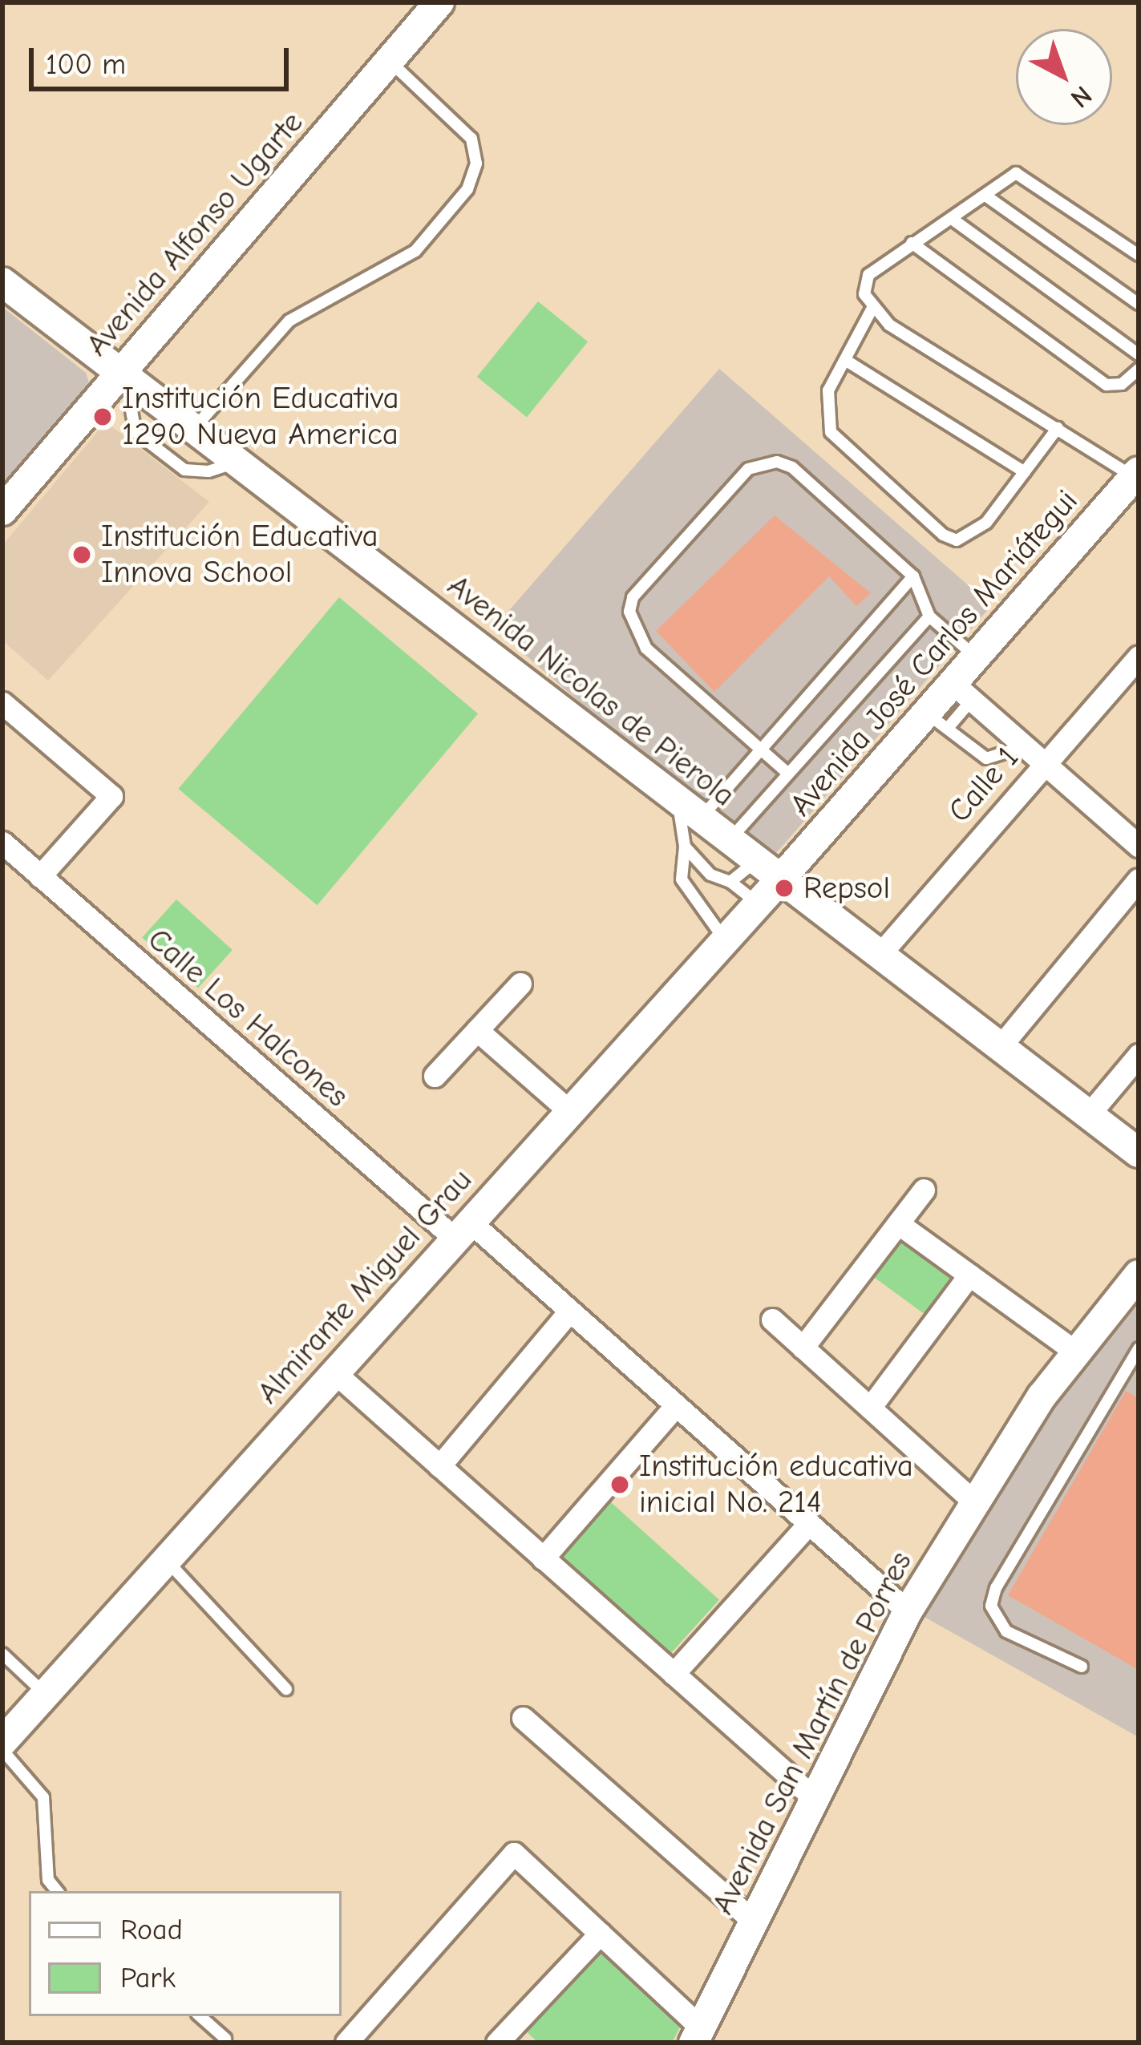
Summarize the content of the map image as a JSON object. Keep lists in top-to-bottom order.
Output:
{
  "streets": {
    "street": [
      "Avenida Alfonso Ugarte",
      "Avenida José Carlos Mariátegui",
      "Avenida Nicolas de Pierola",
      "Calle 1",
      "Calle Los Halcones",
      "Almirante Miguel Grau",
      "Avenida San Martín de Porres"
    ]
  },
  "crossings": [
    ["Avenida Alfonso Ugarte", "Avenida Nicolas de Pierola"],
    ["Avenida José Carlos Mariátegui", "Avenida Nicolas de Pierola"],
    ["Avenida José Carlos Mariátegui", "Almirante Miguel Grau"],
    ["Avenida Nicolas de Pierola", "Calle 1"],
    ["Avenida Nicolas de Pierola", "Almirante Miguel Grau"],
    ["Calle Los Halcones", "Almirante Miguel Grau"],
    ["Calle Los Halcones", "Avenida San Martín de Porres"]
  ],
  "places": [
    "Institución Educativa 1290 Nueva America",
    "Institución Educativa Innova School",
    "Repsol",
    "Institución educativa inicial No. 214"
  ],
  "legend": ["Road", "Park"],
  "scale_bar": "100 m",
  "north": "bottom right"
}
